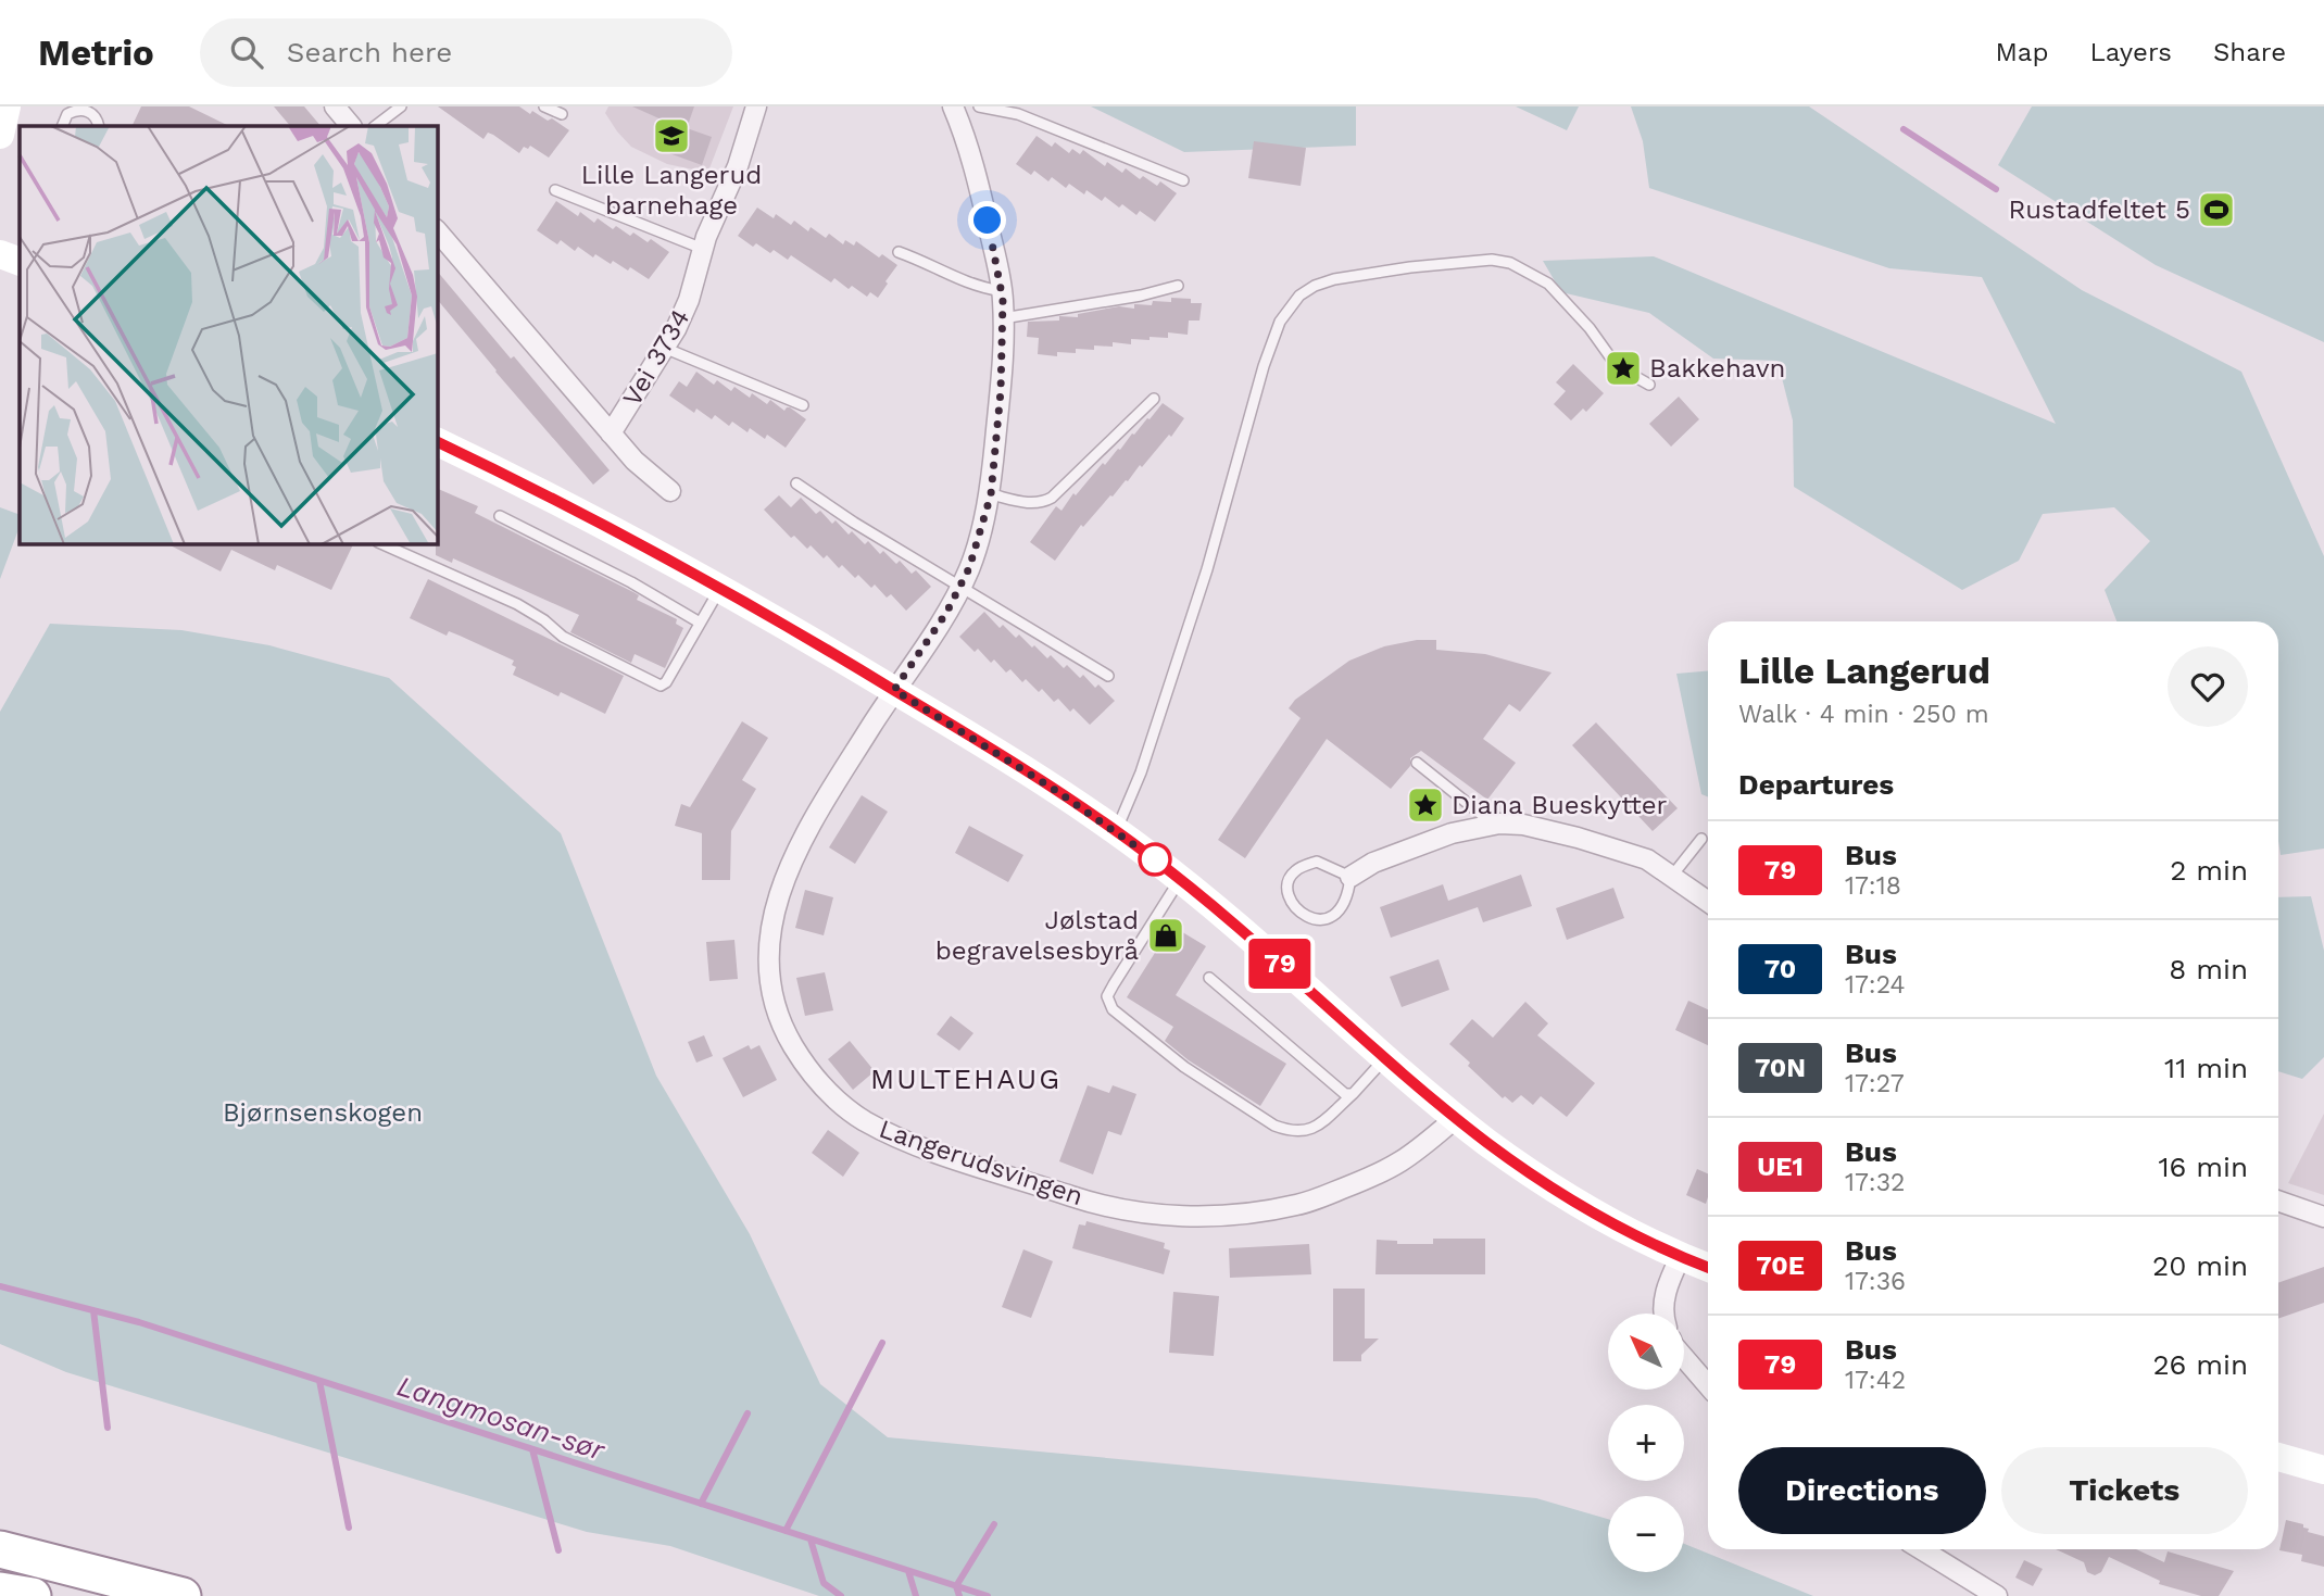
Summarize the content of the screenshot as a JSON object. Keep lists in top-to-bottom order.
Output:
{
  "streets": {
    "street": ["Vei 3734", "Langerudsvingen"]
  },
  "districts": ["MULTEHAUG"],
  "water": ["Langmosan-sør"],
  "parks": ["Bjørnsenskogen"],
  "places": {
    "school or university": ["Lille Langerud barnehage"],
    "sports": ["Rustadfeltet 5"],
    "place": ["Bakkehavn", "Diana Bueskytter"],
    "shop": ["Jølstad begravelsesbyrå"]
  },
  "lines": ["bus line 79"],
  "north": "top left",
  "page": {
    "header": "Metrio",
    "search": "Search here",
    "nav": ["Map", "Layers", "Share"],
    "on_map": "79",
    "heading": [
      ["Lille Langerud", "Walk · 4 min · 250 m"],
      "Departures"
    ],
    "list": [
      {
        "mark": "79",
        "name": "Bus",
        "note": "17:18",
        "value": "2 min"
      },
      {
        "mark": "70",
        "name": "Bus",
        "note": "17:24",
        "value": "8 min"
      },
      {
        "mark": "70N",
        "name": "Bus",
        "note": "17:27",
        "value": "11 min"
      },
      {
        "mark": "UE1",
        "name": "Bus",
        "note": "17:32",
        "value": "16 min"
      },
      {
        "mark": "70E",
        "name": "Bus",
        "note": "17:36",
        "value": "20 min"
      },
      {
        "mark": "79",
        "name": "Bus",
        "note": "17:42",
        "value": "26 min"
      }
    ],
    "map_buttons": ["+", "−"],
    "buttons": ["Directions", "Tickets"]
  }
}
